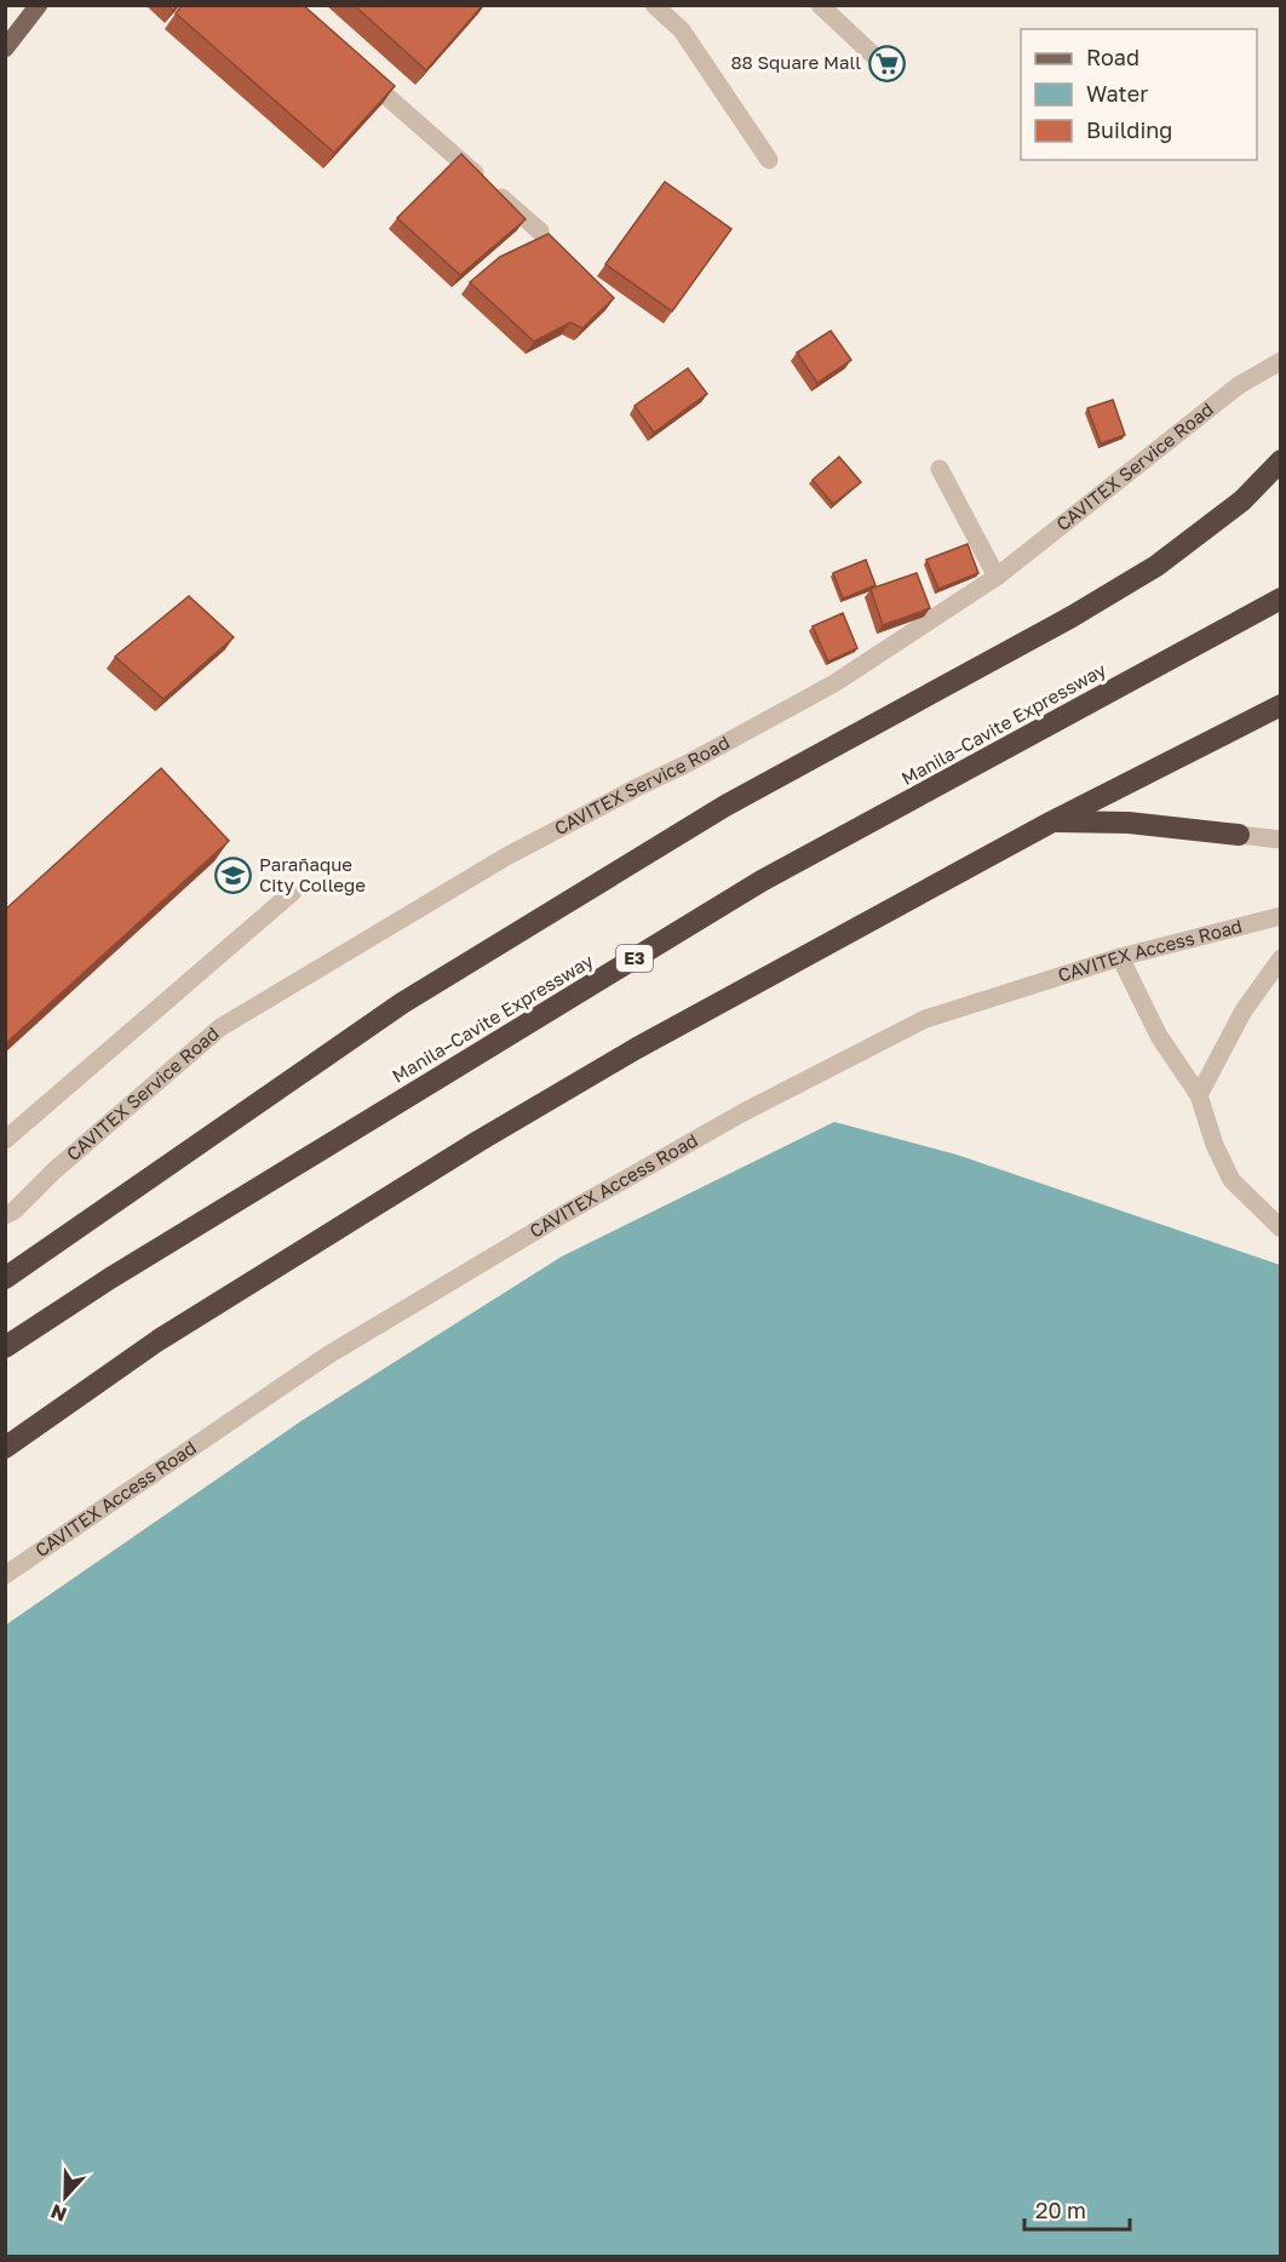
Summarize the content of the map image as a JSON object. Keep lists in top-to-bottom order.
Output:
{
  "streets": {
    "highway": ["Manila–Cavite Expressway", "E3"],
    "street": ["CAVITEX Service Road", "CAVITEX Access Road"]
  },
  "places": {
    "supermarket": ["88 Square Mall"],
    "school or university": ["Parañaque City College"]
  },
  "legend": ["Road", "Water", "Building"],
  "scale_bar": "20 m",
  "north": "bottom"
}
